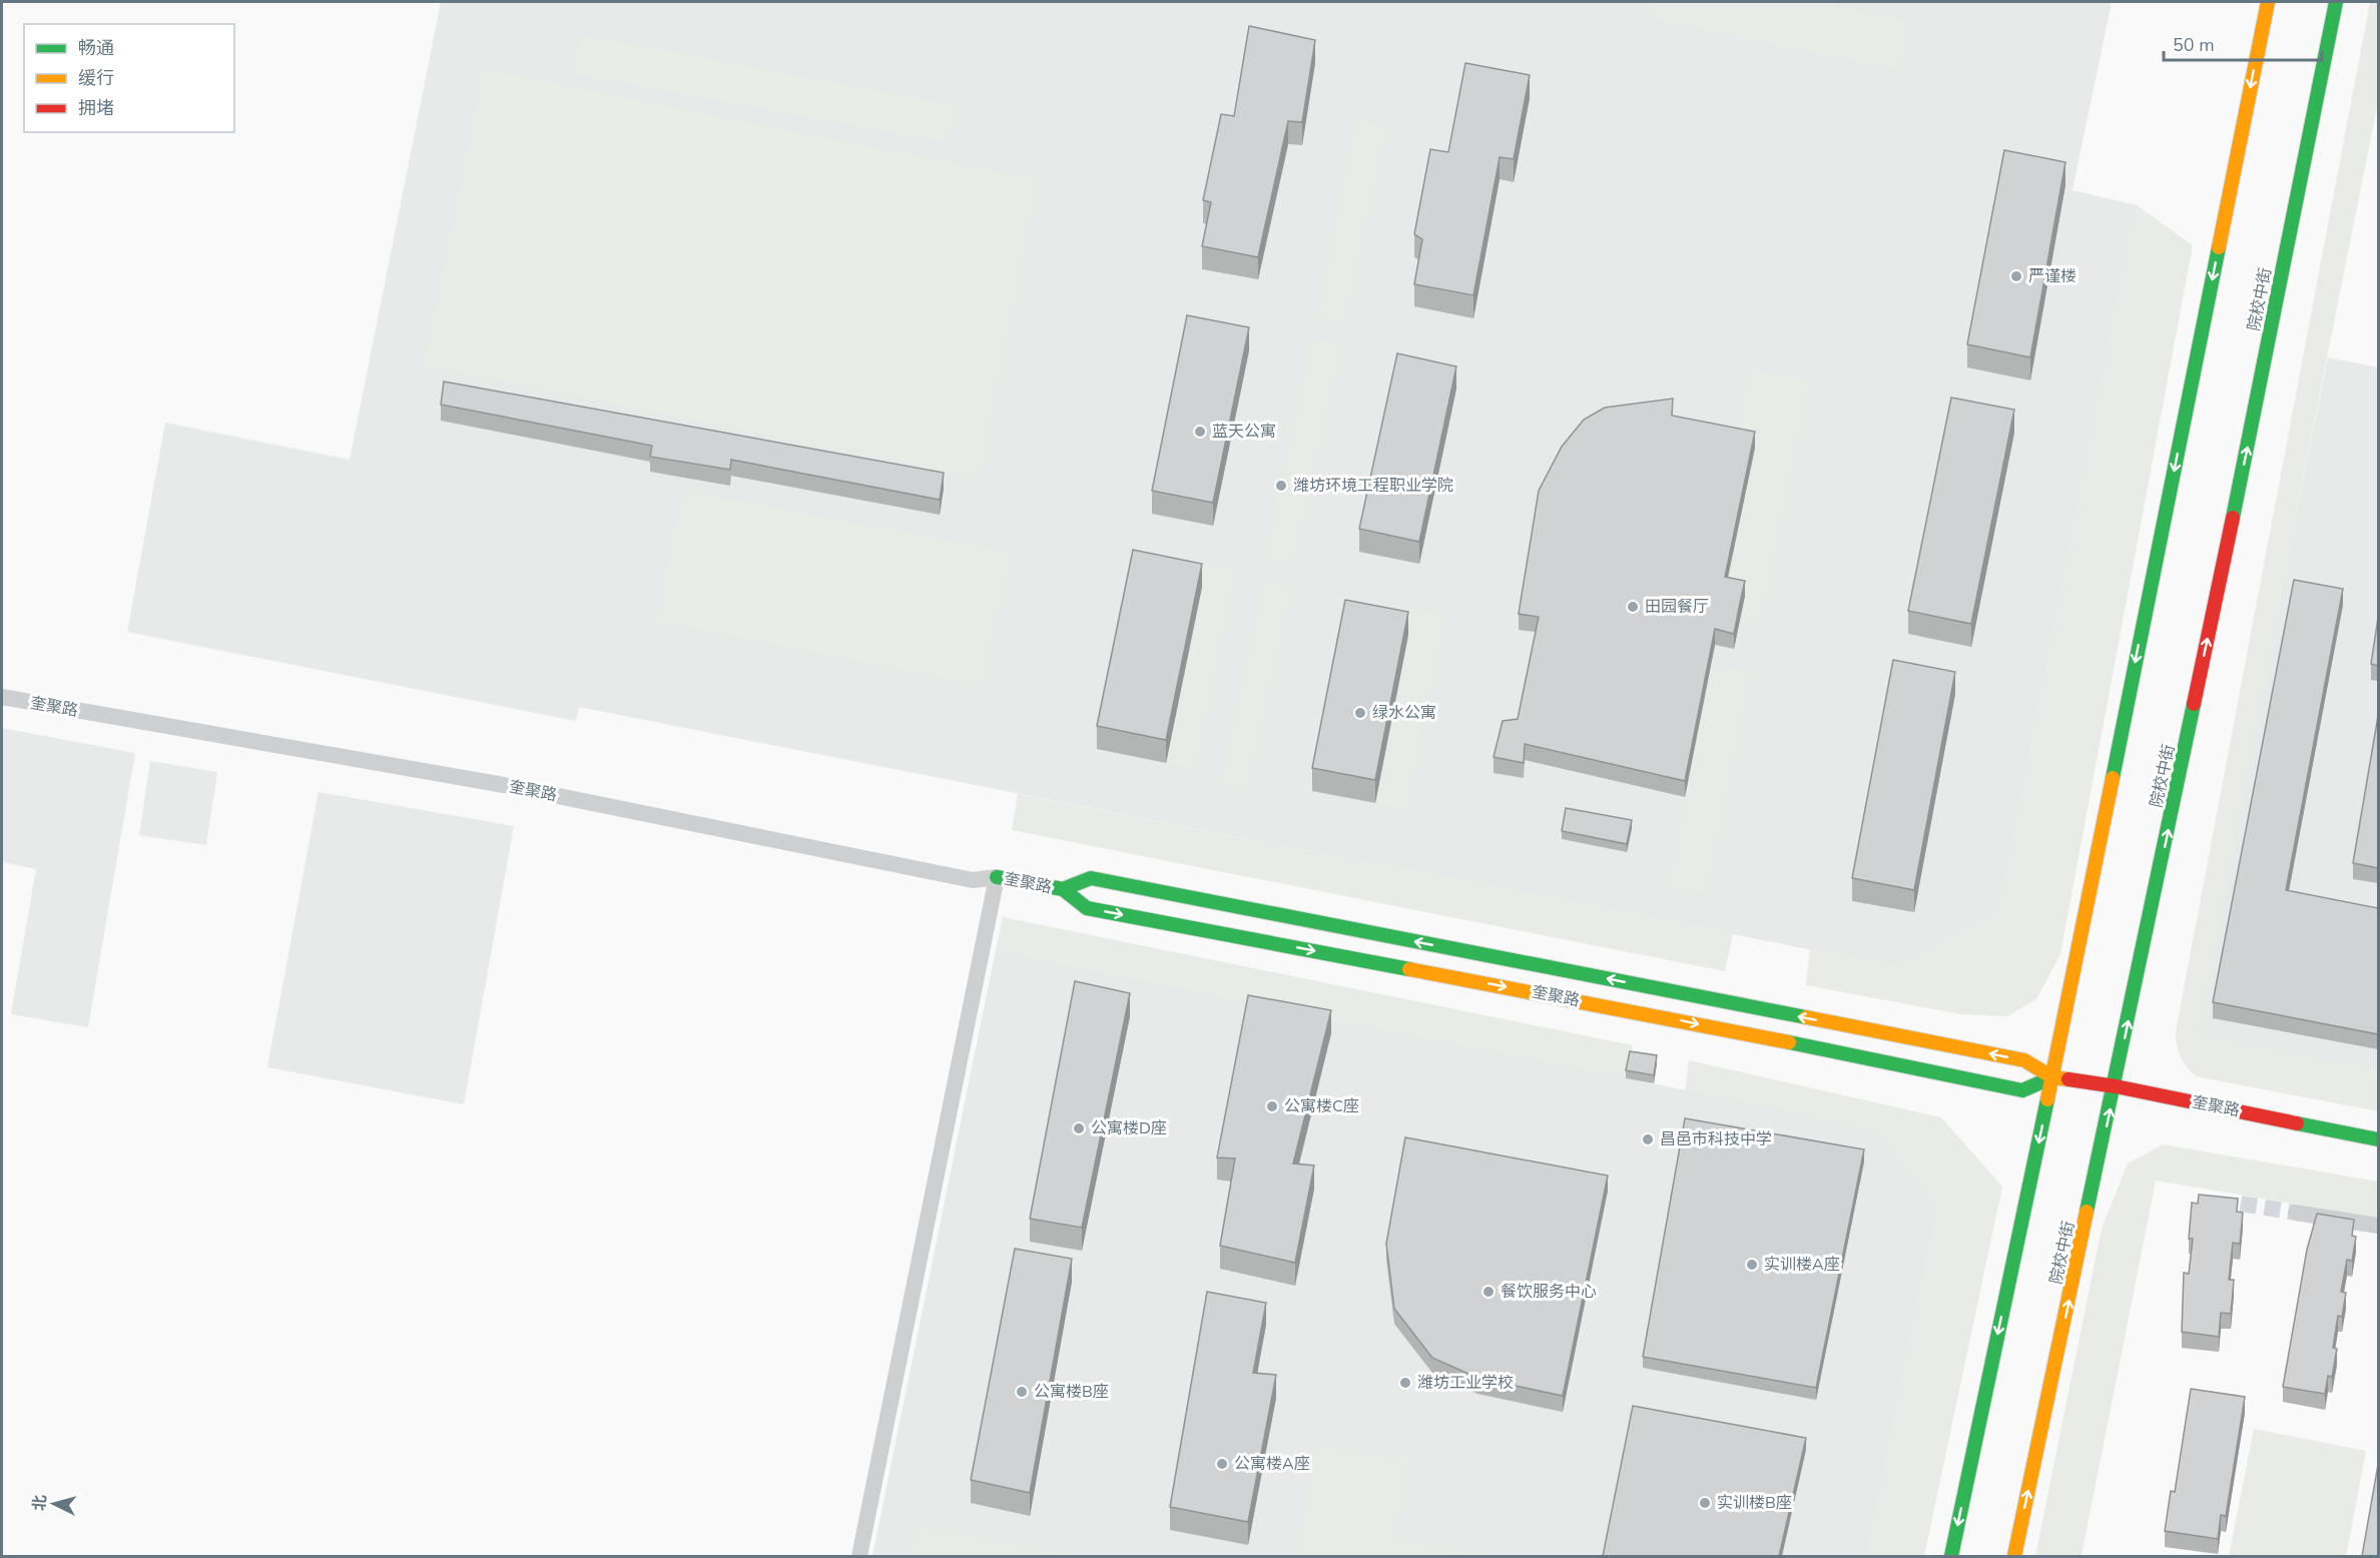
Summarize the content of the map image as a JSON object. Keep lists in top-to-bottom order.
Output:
{
  "streets": {
    "main road": ["院校中街", "奎聚路"]
  },
  "crossings": [
    ["院校中街", "奎聚路"]
  ],
  "places": [
    "严谨楼",
    "蓝天公寓",
    "潍坊环境工程职业学院",
    "田园餐厅",
    "绿水公寓",
    "公寓楼C座",
    "公寓楼D座",
    "昌邑市科技中学",
    "实训楼A座",
    "餐饮服务中心",
    "潍坊工业学校",
    "公寓楼B座",
    "公寓楼A座",
    "实训楼B座"
  ],
  "legend": ["畅通", "缓行", "拥堵"],
  "scale_bar": "50 m",
  "north": "left"
}
